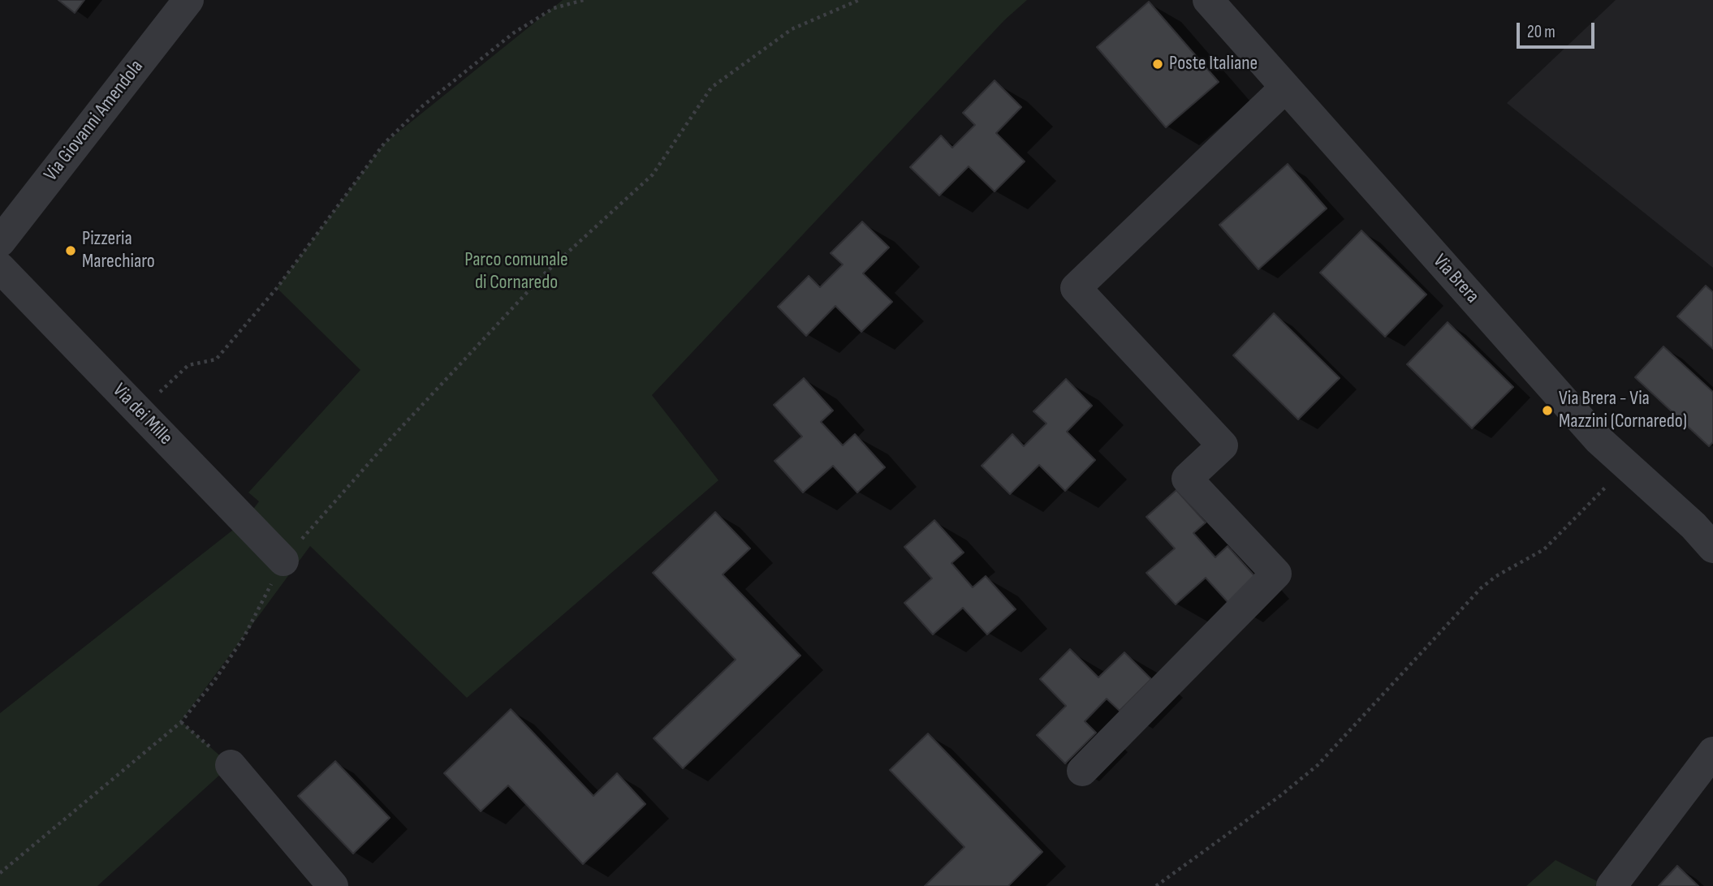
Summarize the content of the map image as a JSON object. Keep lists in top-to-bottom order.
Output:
{
  "streets": {
    "street": ["Via Giovanni Amendola", "Via Brera", "Via dei Mille"]
  },
  "parks": ["Parco comunale di Cornaredo"],
  "places": ["Poste Italiane", "Pizzeria Marechiaro", "Via Brera - Via Mazzini (Cornaredo)"],
  "scale_bar": "20 m"
}
